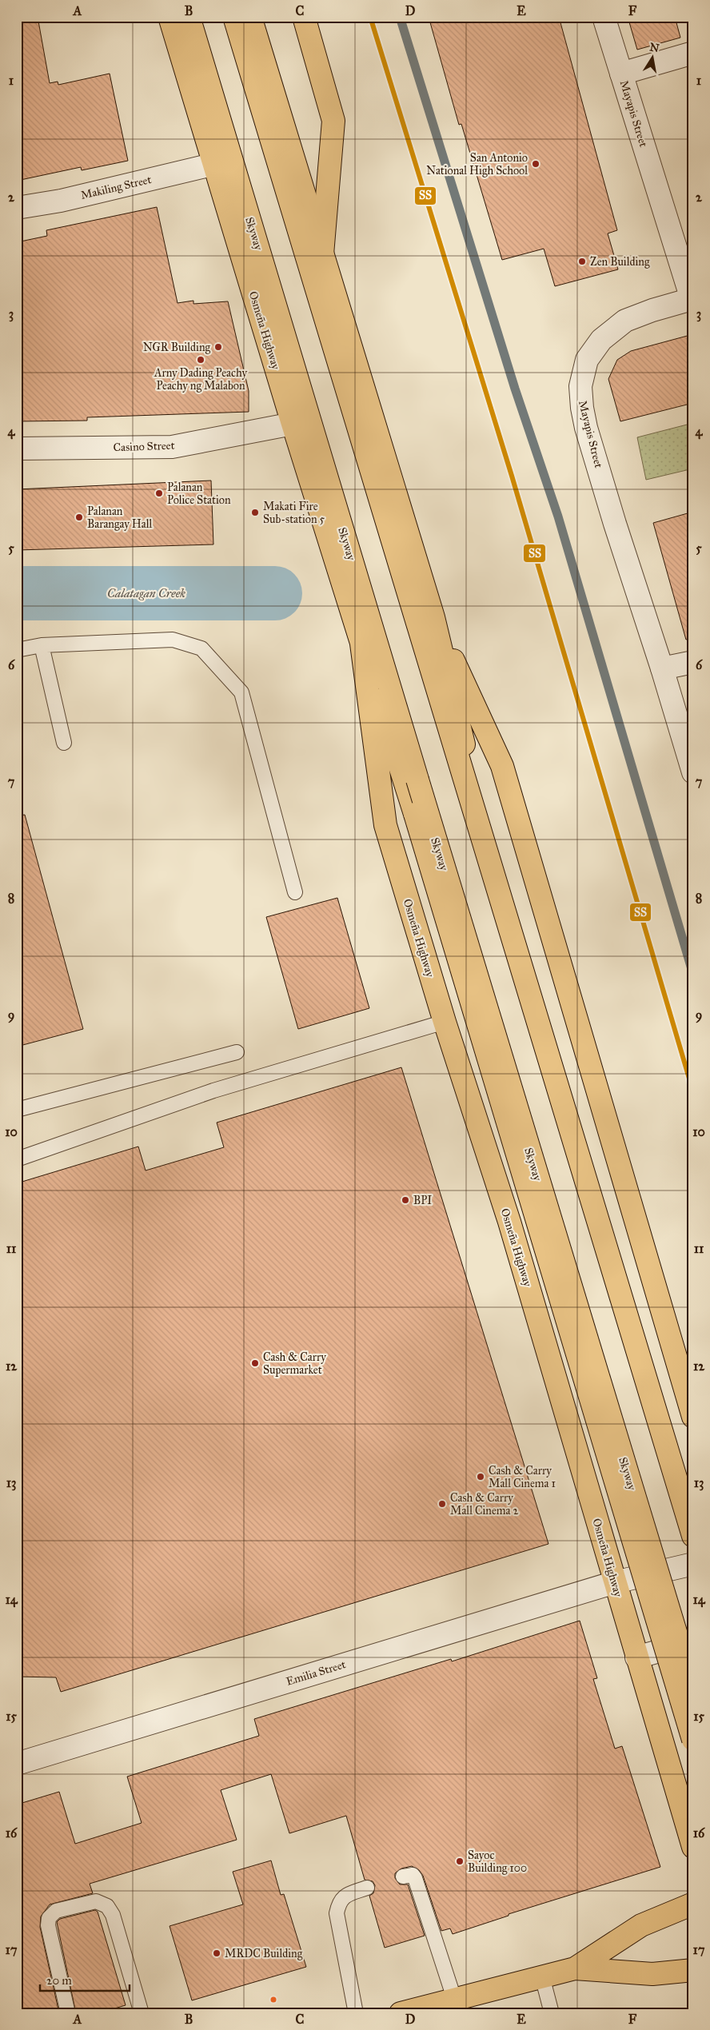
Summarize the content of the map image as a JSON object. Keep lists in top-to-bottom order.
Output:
{
  "streets": {
    "main road": ["Skyway", "Osmeña Highway"],
    "street": [
      "Mayapis Street",
      "Makiling Street",
      "Casino Street",
      "Emilia Street"
    ]
  },
  "crossings": [
    ["Makiling Street", "Osmeña Highway"],
    ["Osmeña Highway", "Casino Street"],
    ["Osmeña Highway", "Emilia Street"]
  ],
  "water": ["Calatagan Creek"],
  "places": [
    "San Antonio National High School",
    "Zen Building",
    "NGR Building",
    "Arny Dading Peachy Peachy ng Malabon",
    "Palanan Police Station",
    "Makati Fire Sub-station 5",
    "Palanan Barangay Hall",
    "BPI",
    "Cash & Carry Supermarket",
    "Cash & Carry Mall Cinema 1",
    "Cash & Carry Mall Cinema 2",
    "Sayoc Building 100",
    "MRDC Building"
  ],
  "lines": ["transit line SS"],
  "scale_bar": "20 m",
  "north": "top",
  "grid": {
    "columns": [
      "A",
      "B",
      "C",
      "D",
      "E",
      "F"
    ],
    "rows": [
      "1",
      "2",
      "3",
      "4",
      "5",
      "6",
      "7",
      "8",
      "9",
      "10",
      "11",
      "12",
      "13",
      "14",
      "15",
      "16",
      "17"
    ]
  }
}
